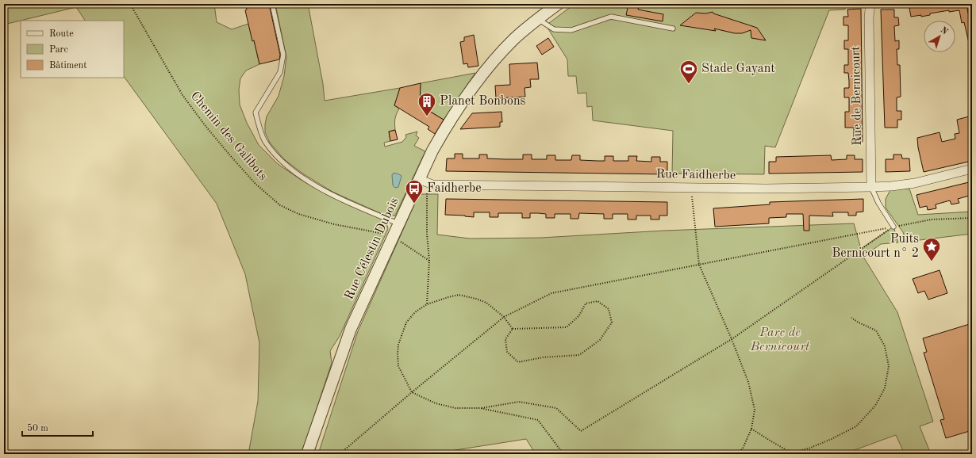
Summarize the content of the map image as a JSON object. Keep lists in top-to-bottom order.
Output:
{
  "streets": {
    "street": ["Rue de Bernicourt", "Rue Faidherbe", "Rue Célestin Dubois"],
    "path": ["Chemin des Galibots"]
  },
  "crossings": [
    ["Rue de Bernicourt", "Rue Faidherbe"],
    ["Chemin des Galibots", "Rue Célestin Dubois"],
    ["Rue Faidherbe", "Rue Célestin Dubois"]
  ],
  "parks": ["Parc de Bernicourt"],
  "places": {
    "sports": ["Stade Gayant"],
    "building": ["Planet Bonbons"],
    "bus stop": ["Faidherbe"],
    "place": ["Puits Bernicourt n° 2"]
  },
  "legend": ["Route", "Parc", "Bâtiment"],
  "scale_bar": "50 m",
  "north": "top right"
}
